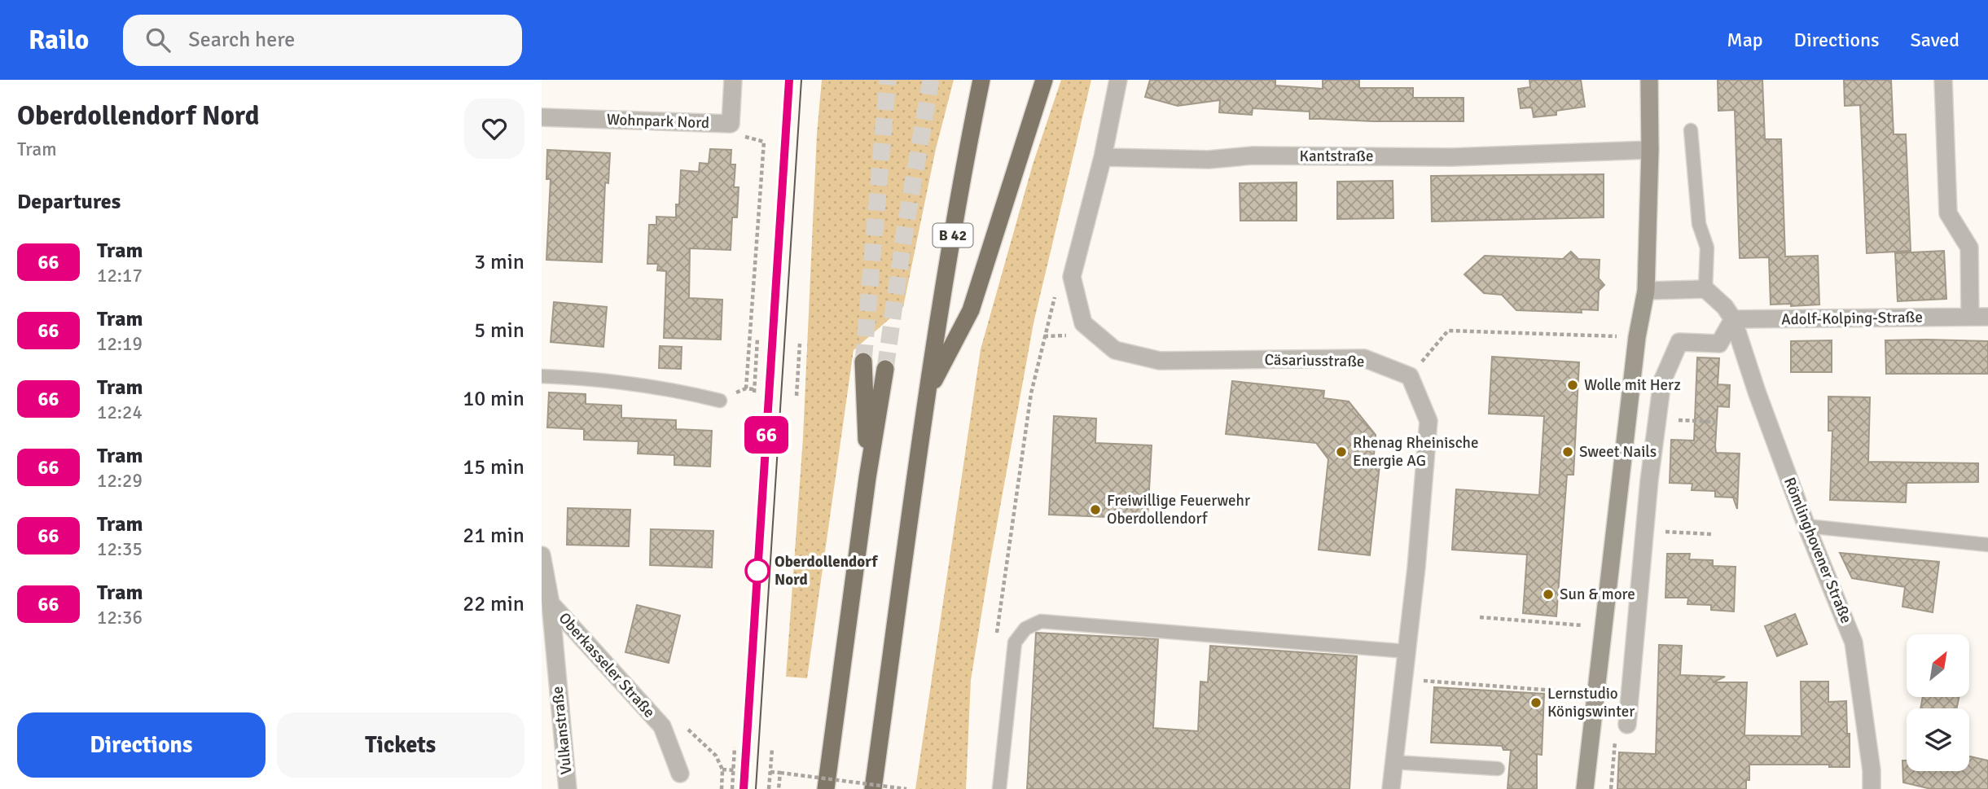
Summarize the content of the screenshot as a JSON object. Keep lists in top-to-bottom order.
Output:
{
  "streets": {
    "highway": ["B 42"],
    "street": [
      "Wohnpark Nord",
      "Kantstraße",
      "Adolf-Kolping-Straße",
      "Cäsariusstraße",
      "Römlinghovener Straße",
      "Oberkasseler Straße",
      "Vulkanstraße"
    ]
  },
  "crossings": [
    ["Kantstraße", "Cäsariusstraße"],
    ["Adolf-Kolping-Straße", "Römlinghovener Straße"],
    ["Oberkasseler Straße", "Vulkanstraße"]
  ],
  "places": [
    "Wolle mit Herz",
    "Rhenag Rheinische Energie AG",
    "Sweet Nails",
    "Freiwillige Feuerwehr Oberdollendorf",
    "Oberdollendorf Nord",
    "Sun & more",
    "Lernstudio Königswinter"
  ],
  "lines": ["tram line 66"],
  "north": "top right",
  "page": {
    "header": "Railo",
    "search": "Search here",
    "nav": ["Map", "Directions", "Saved"],
    "heading": [
      ["Oberdollendorf Nord", "Tram"],
      "Departures"
    ],
    "on_map": "66",
    "list": [
      {
        "mark": "66",
        "name": "Tram",
        "note": "12:17",
        "value": "3 min"
      },
      {
        "mark": "66",
        "name": "Tram",
        "note": "12:19",
        "value": "5 min"
      },
      {
        "mark": "66",
        "name": "Tram",
        "note": "12:24",
        "value": "10 min"
      },
      {
        "mark": "66",
        "name": "Tram",
        "note": "12:29",
        "value": "15 min"
      },
      {
        "mark": "66",
        "name": "Tram",
        "note": "12:35",
        "value": "21 min"
      },
      {
        "mark": "66",
        "name": "Tram",
        "note": "12:36",
        "value": "22 min"
      }
    ],
    "buttons": ["Directions", "Tickets"]
  }
}
